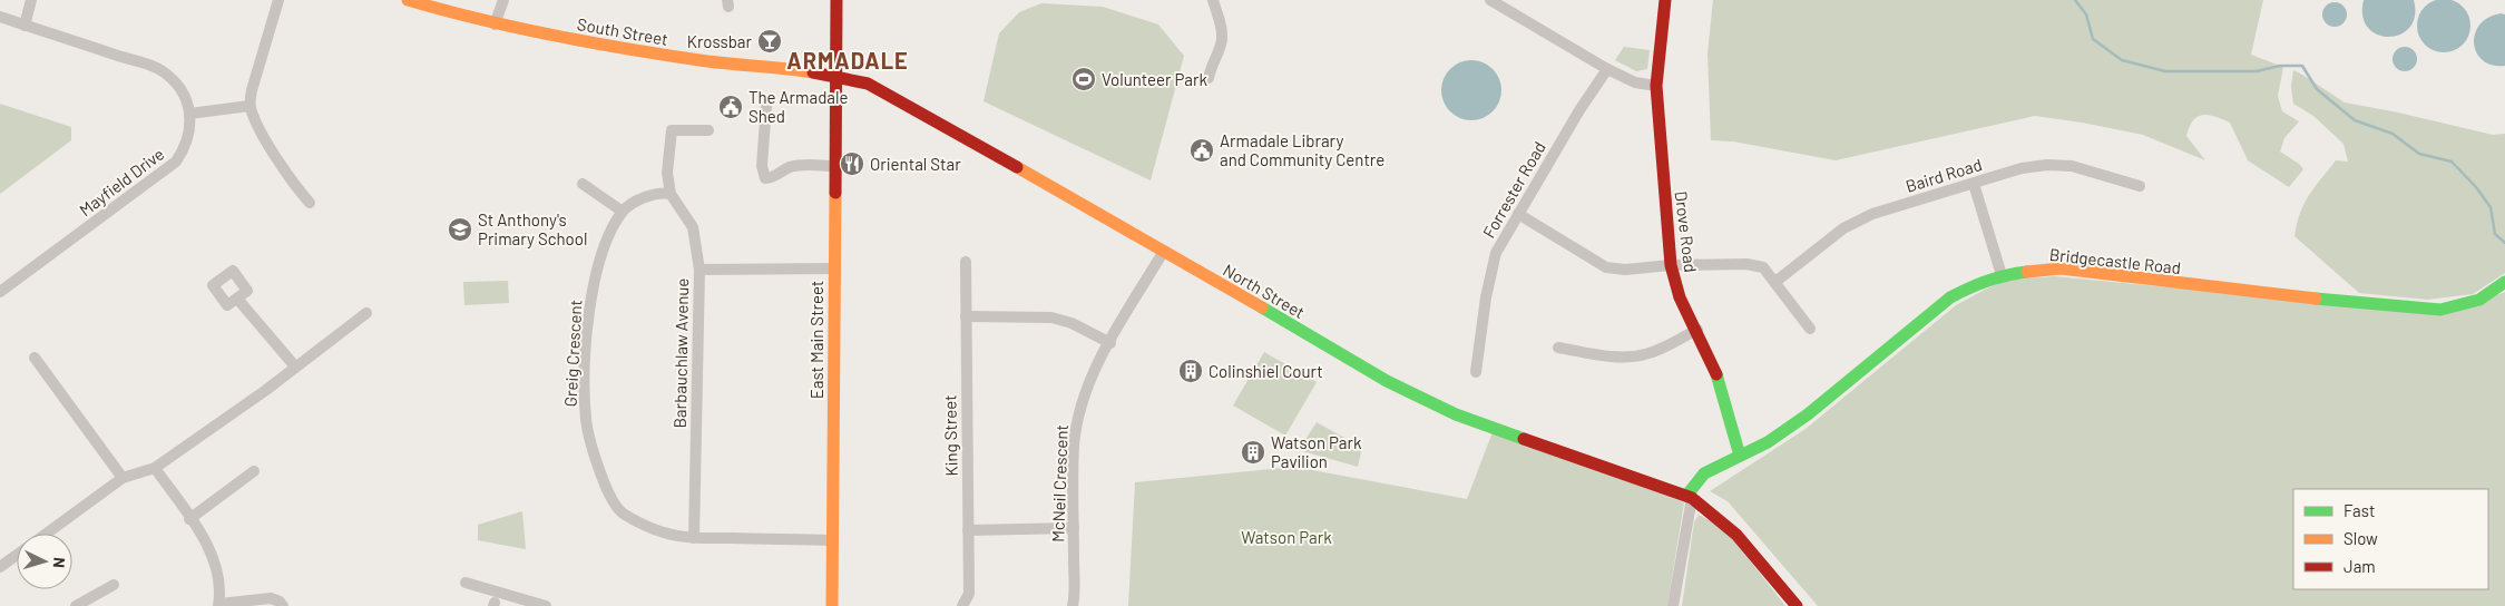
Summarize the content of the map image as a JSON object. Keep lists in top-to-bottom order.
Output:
{
  "streets": {
    "main road": [
      "South Street",
      "Drove Road",
      "Bridgecastle Road",
      "North Street",
      "East Main Street"
    ],
    "street": [
      "Baird Road",
      "Mayfield Drive",
      "Forrester Road",
      "Greig Crescent",
      "Barbauchlaw Avenue",
      "King Street",
      "McNeil Crescent"
    ]
  },
  "crossings": [
    ["South Street", "North Street"],
    ["South Street", "East Main Street"],
    ["Drove Road", "Bridgecastle Road"],
    ["Bridgecastle Road", "North Street"],
    ["North Street", "East Main Street"],
    ["North Street", "McNeil Crescent"],
    ["East Main Street", "Greig Crescent"],
    ["East Main Street", "Barbauchlaw Avenue"],
    ["Greig Crescent", "Barbauchlaw Avenue"]
  ],
  "districts": ["ARMADALE"],
  "parks": ["Watson Park"],
  "places": {
    "bar": ["Krossbar"],
    "sports": ["Volunteer Park"],
    "public building": ["The Armadale Shed", "Armadale Library and Community Centre"],
    "restaurant": ["Oriental Star"],
    "school or university": ["St Anthony's Primary School"],
    "building": ["Colinshiel Court", "Watson Park Pavilion"]
  },
  "legend": ["Fast", "Slow", "Jam"],
  "north": "right"
}
